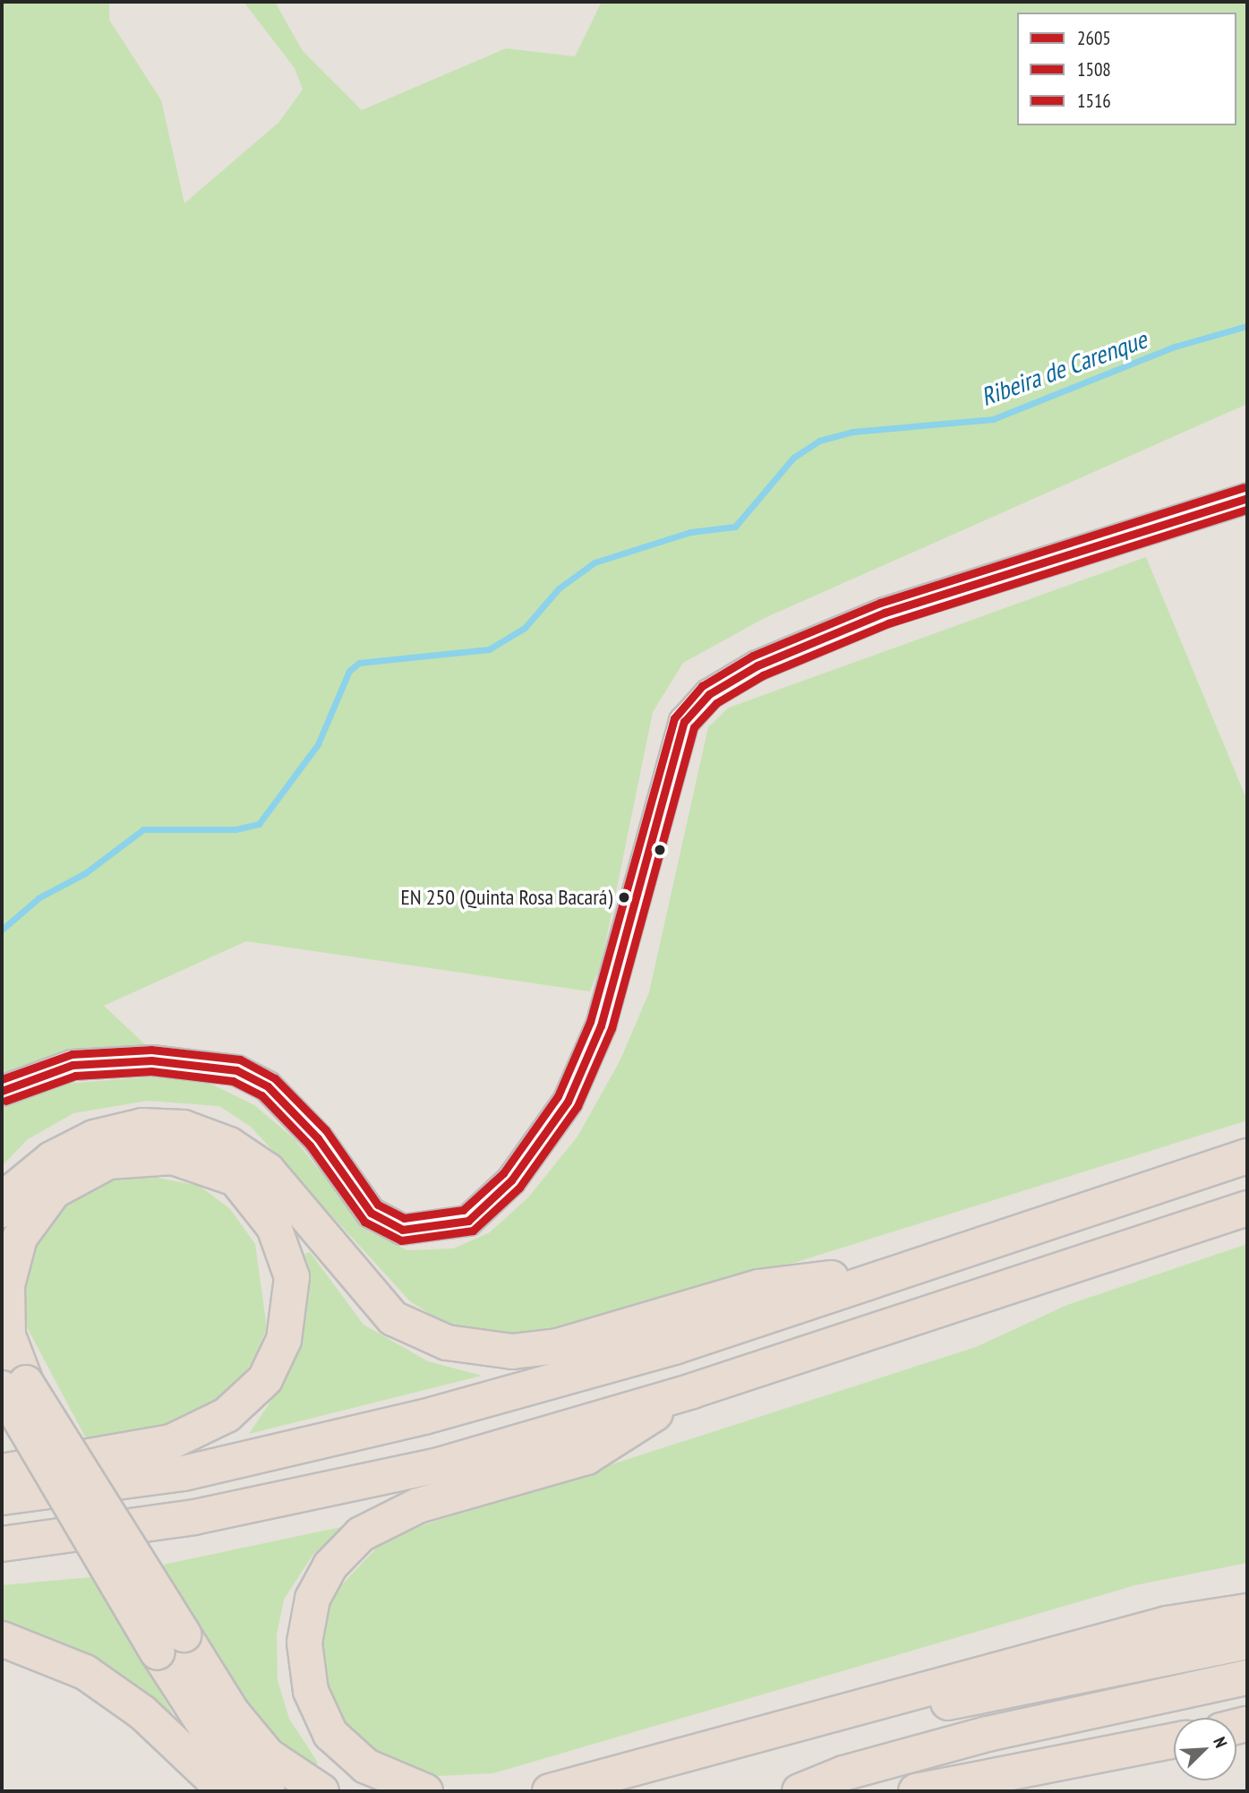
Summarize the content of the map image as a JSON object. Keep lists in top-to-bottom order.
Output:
{
  "water": ["Ribeira de Carenque"],
  "places": ["EN 250 (Quinta Rosa Bacará)"],
  "lines": ["transit line 1516", "transit line 2605", "transit line 1508"],
  "legend": ["2605", "1508", "1516"],
  "north": "top right"
}
